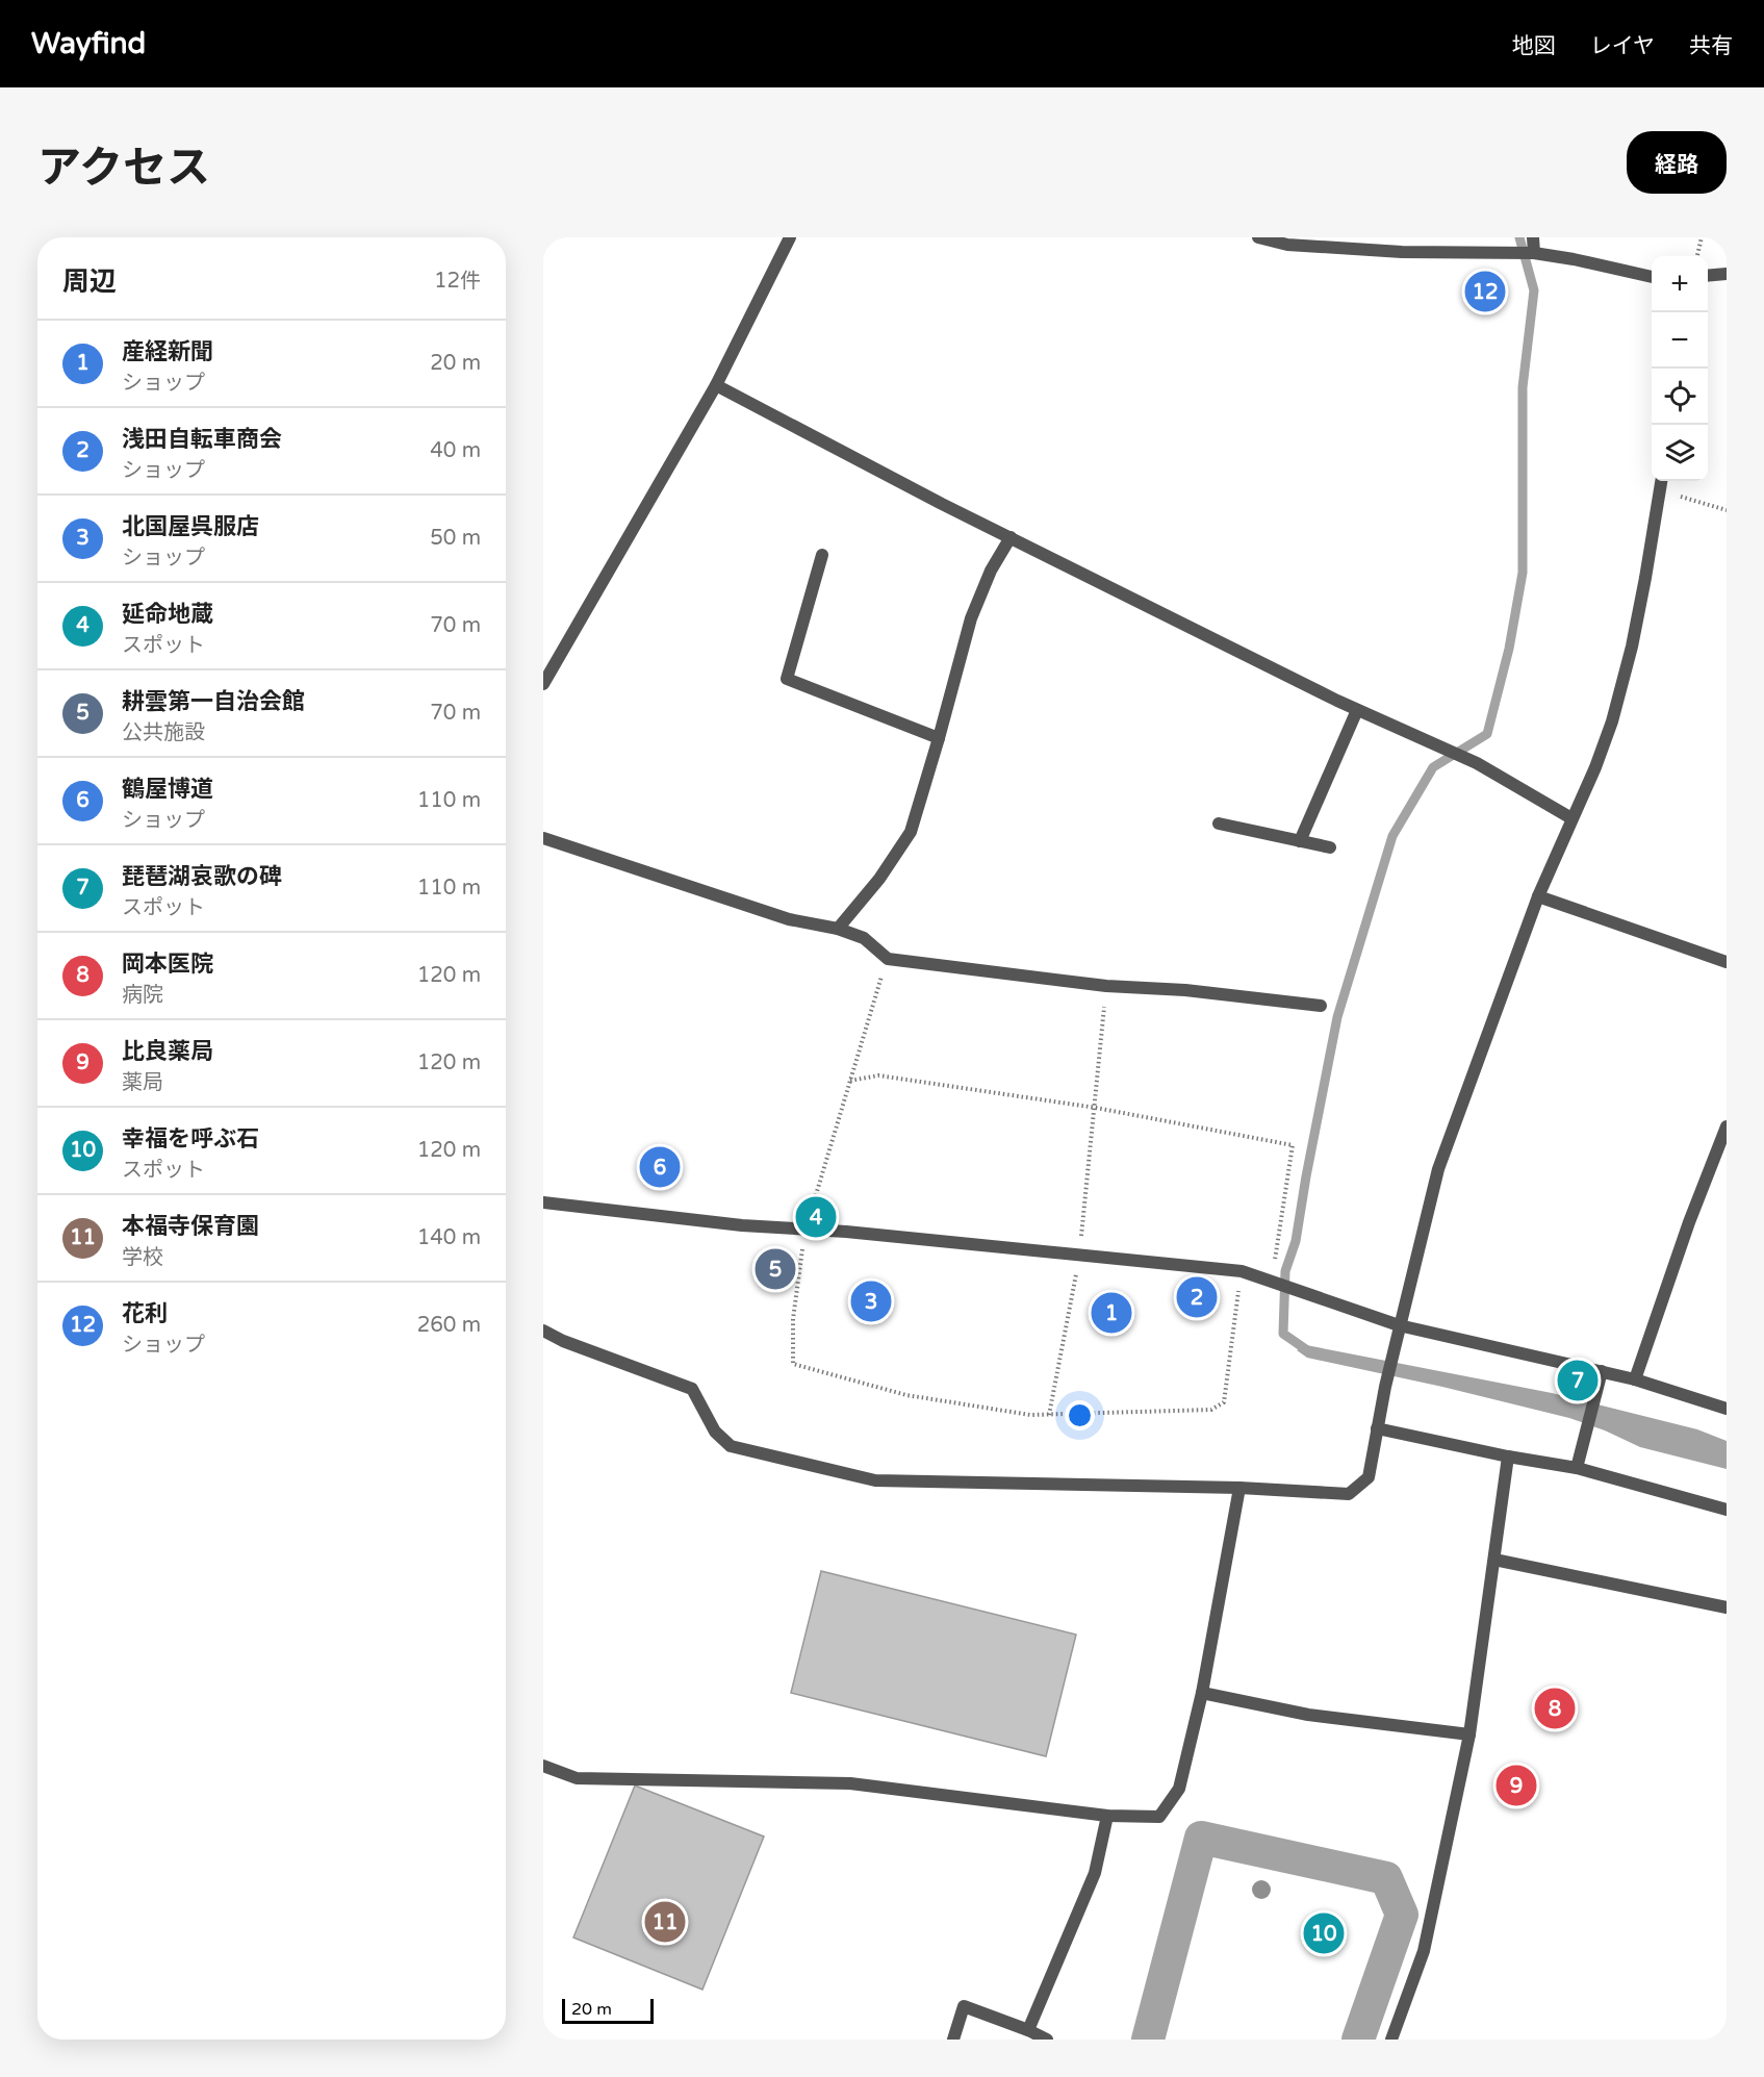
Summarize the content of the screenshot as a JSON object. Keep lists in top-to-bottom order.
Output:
{
  "scale_bar": "20 m",
  "page": {
    "header": "Wayfind",
    "nav": ["地図", "レイヤ", "共有"],
    "title": "アクセス",
    "buttons": "経路",
    "heading": ["周辺", "12件"],
    "map_buttons": ["+", "−"],
    "pins": [
      "12",
      "6",
      "4",
      "5",
      "2",
      "3",
      "1",
      "7",
      "8",
      "9",
      "11",
      "10"
    ],
    "list": [
      {
        "mark": "1",
        "name": "産経新聞",
        "note": "ショップ",
        "value": "20 m"
      },
      {
        "mark": "2",
        "name": "浅田自転車商会",
        "note": "ショップ",
        "value": "40 m"
      },
      {
        "mark": "3",
        "name": "北国屋呉服店",
        "note": "ショップ",
        "value": "50 m"
      },
      {
        "mark": "4",
        "name": "延命地蔵",
        "note": "スポット",
        "value": "70 m"
      },
      {
        "mark": "5",
        "name": "耕雲第一自治会館",
        "note": "公共施設",
        "value": "70 m"
      },
      {
        "mark": "6",
        "name": "鶴屋博道",
        "note": "ショップ",
        "value": "110 m"
      },
      {
        "mark": "7",
        "name": "琵琶湖哀歌の碑",
        "note": "スポット",
        "value": "110 m"
      },
      {
        "mark": "8",
        "name": "岡本医院",
        "note": "病院",
        "value": "120 m"
      },
      {
        "mark": "9",
        "name": "比良薬局",
        "note": "薬局",
        "value": "120 m"
      },
      {
        "mark": "10",
        "name": "幸福を呼ぶ石",
        "note": "スポット",
        "value": "120 m"
      },
      {
        "mark": "11",
        "name": "本福寺保育園",
        "note": "学校",
        "value": "140 m"
      },
      {
        "mark": "12",
        "name": "花利",
        "note": "ショップ",
        "value": "260 m"
      }
    ],
    "scale": "20 m"
  }
}
